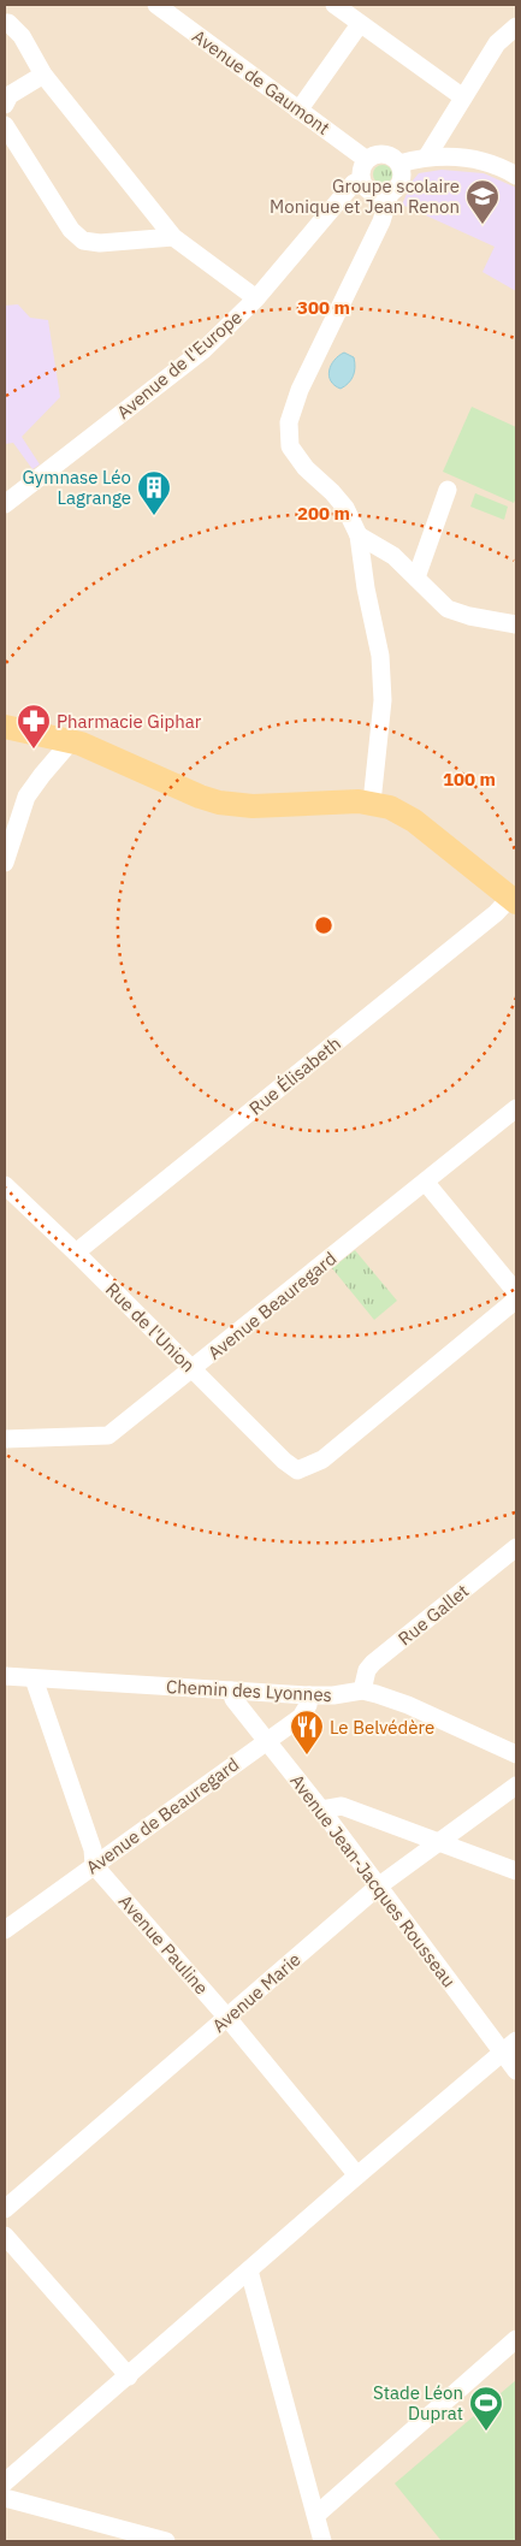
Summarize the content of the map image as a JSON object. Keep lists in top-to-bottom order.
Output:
{
  "streets": {
    "street": [
      "Avenue de Gaumont",
      "Avenue de l'Europe",
      "Rue Élisabeth",
      "Avenue Beauregard",
      "Rue de l'Union",
      "Rue Gallet",
      "Chemin des Lyonnes",
      "Avenue de Beauregard",
      "Avenue Jean-Jacques Rousseau",
      "Avenue Pauline",
      "Avenue Marie"
    ]
  },
  "crossings": [
    ["Avenue de Gaumont", "Avenue de l'Europe"],
    ["Rue Élisabeth", "Rue de l'Union"],
    ["Avenue Beauregard", "Rue de l'Union"],
    ["Rue Gallet", "Chemin des Lyonnes"],
    ["Chemin des Lyonnes", "Avenue de Beauregard"],
    ["Chemin des Lyonnes", "Avenue Jean-Jacques Rousseau"],
    ["Chemin des Lyonnes", "Avenue Pauline"],
    ["Avenue de Beauregard", "Avenue Jean-Jacques Rousseau"],
    ["Avenue de Beauregard", "Avenue Pauline"],
    ["Avenue Jean-Jacques Rousseau", "Avenue Marie"],
    ["Avenue Pauline", "Avenue Marie"]
  ],
  "places": {
    "school or university": ["Groupe scolaire Monique et Jean Renon"],
    "building": ["Gymnase Léo Lagrange"],
    "pharmacy": ["Pharmacie Giphar"],
    "restaurant": ["Le Belvédère"],
    "sports": ["Stade Léon Duprat"]
  },
  "rings": ["300 m", "200 m", "100 m"]
}
